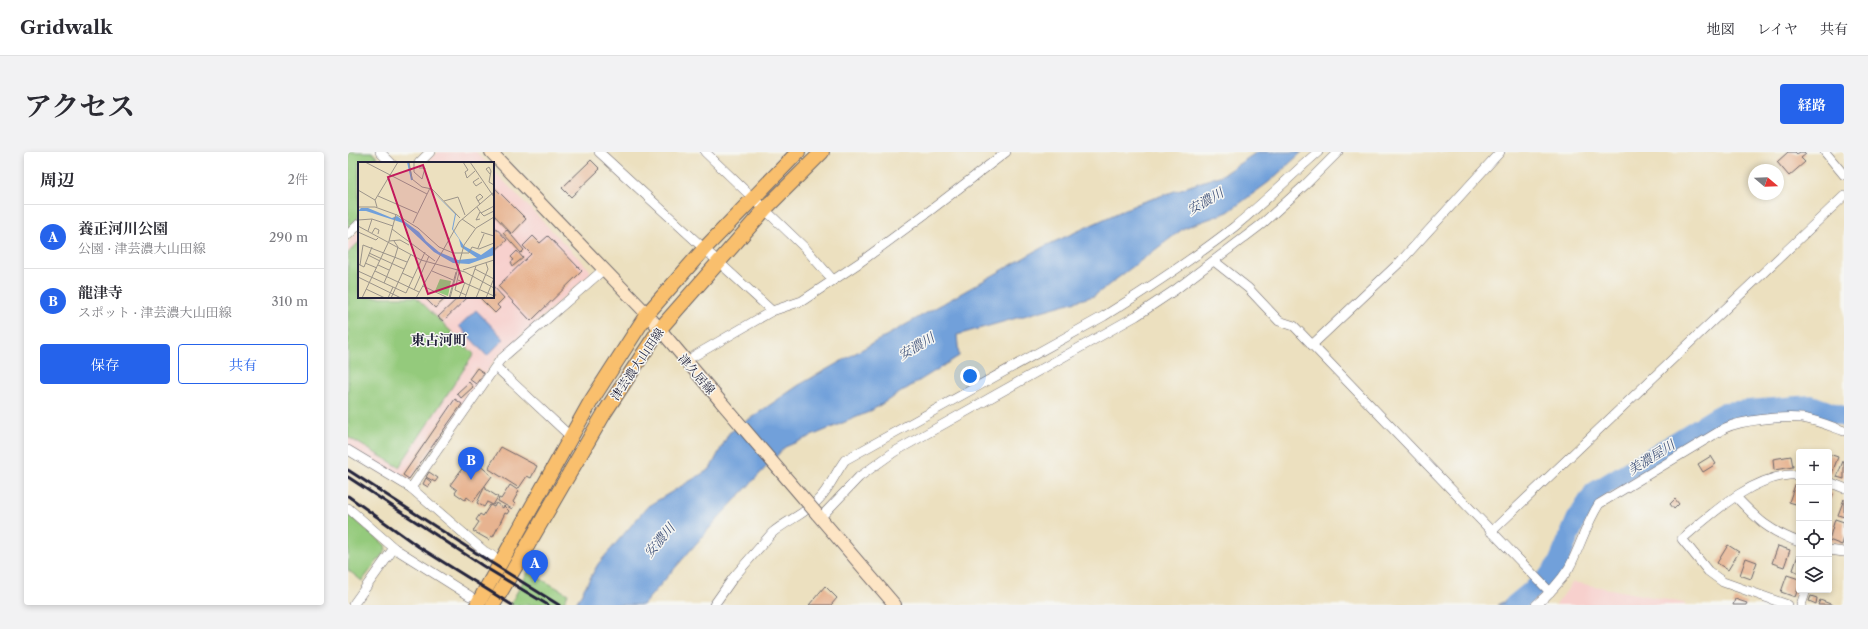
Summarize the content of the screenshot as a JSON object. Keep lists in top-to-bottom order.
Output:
{
  "streets": {
    "main road": ["津芸濃大山田線", "津久居線"]
  },
  "crossings": [
    ["津芸濃大山田線", "津久居線"]
  ],
  "districts": ["東古河町"],
  "water": ["安濃川", "美濃屋川"],
  "north": "right",
  "page": {
    "header": "Gridwalk",
    "nav": ["地図", "レイヤ", "共有"],
    "title": "アクセス",
    "buttons": [
      "経路",
      ["保存", "共有"]
    ],
    "heading": ["周辺", "2件"],
    "list": [
      {
        "mark": "A",
        "name": "養正河川公園",
        "note": "公園 · 津芸濃大山田線",
        "value": "290 m"
      },
      {
        "mark": "B",
        "name": "龍津寺",
        "note": "スポット · 津芸濃大山田線",
        "value": "310 m"
      }
    ],
    "pins": ["B", "A"],
    "map_buttons": ["+", "−"]
  }
}
